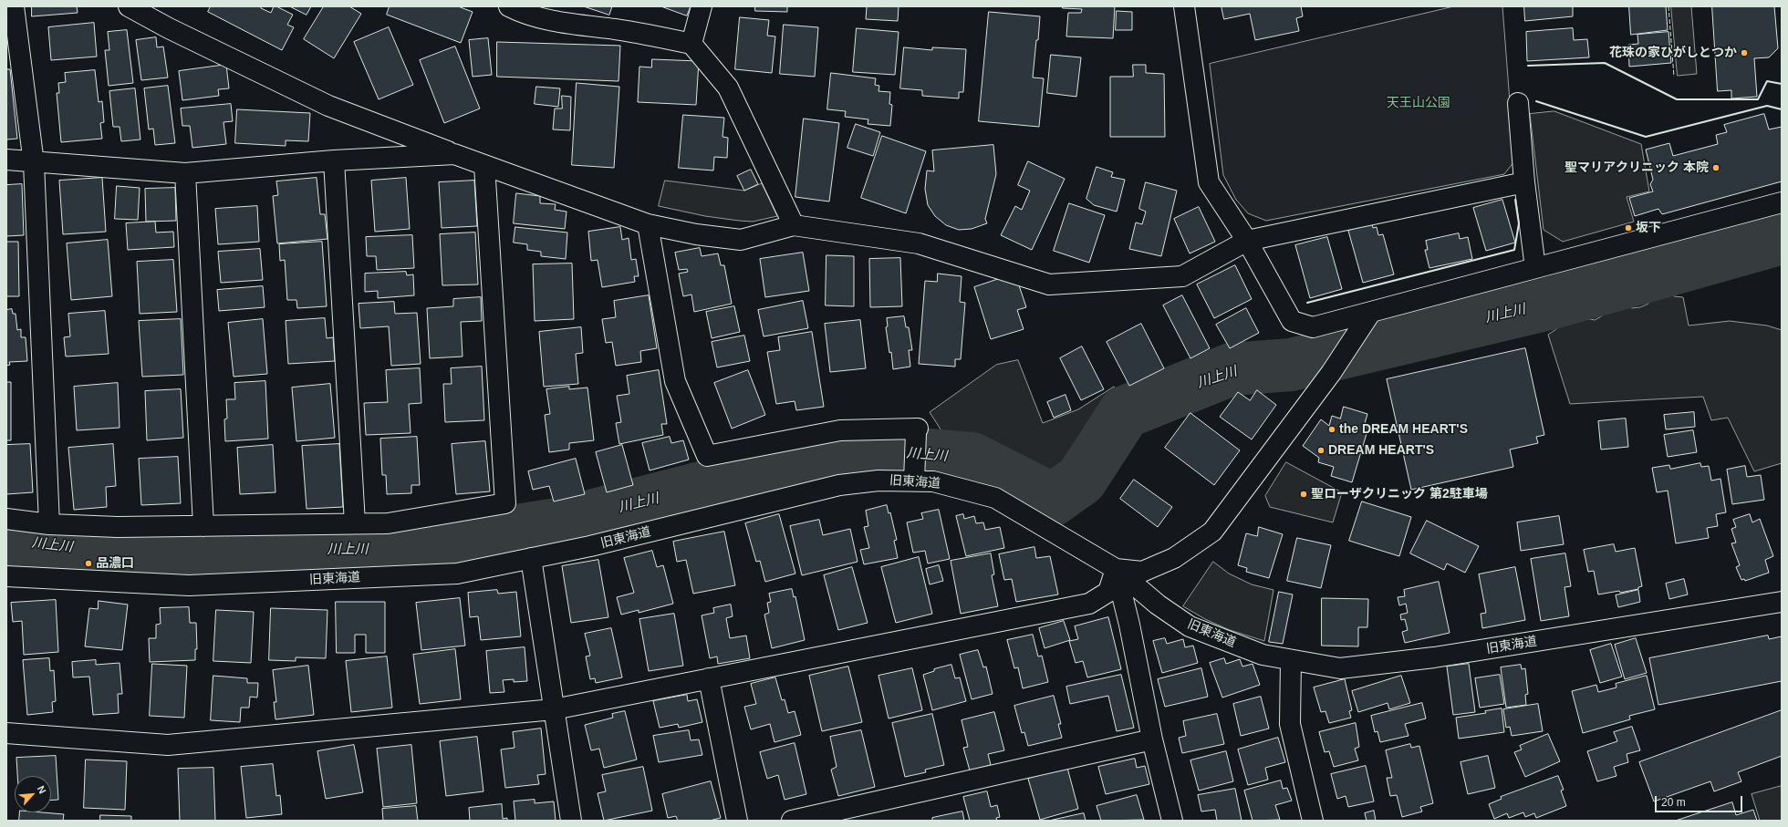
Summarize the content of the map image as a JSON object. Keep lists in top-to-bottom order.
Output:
{
  "streets": {
    "street": ["旧東海道"]
  },
  "water": ["川上川"],
  "parks": ["天王山公園"],
  "places": [
    "花珠の家ひがしとつか",
    "聖マリアクリニック 本院",
    "坂下",
    "the DREAM HEART'S",
    "DREAM HEART'S",
    "聖ローザクリニック 第2駐車場",
    "品濃口"
  ],
  "scale_bar": "20 m",
  "north": "top right"
}
